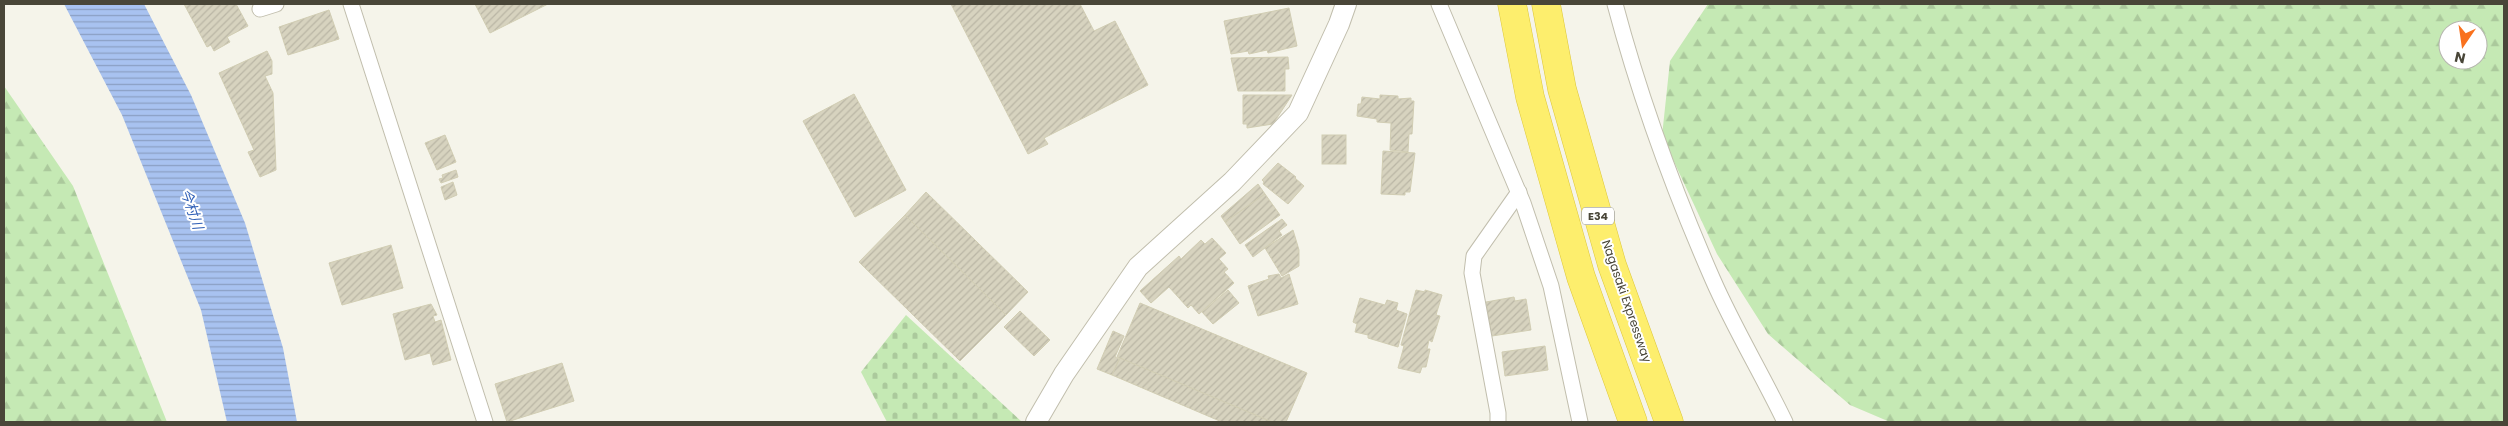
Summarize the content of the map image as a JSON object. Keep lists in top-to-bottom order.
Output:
{
  "streets": {
    "highway": ["E34", "Nagasaki Expressway"]
  },
  "water": ["今村川"],
  "north": "bottom"
}
